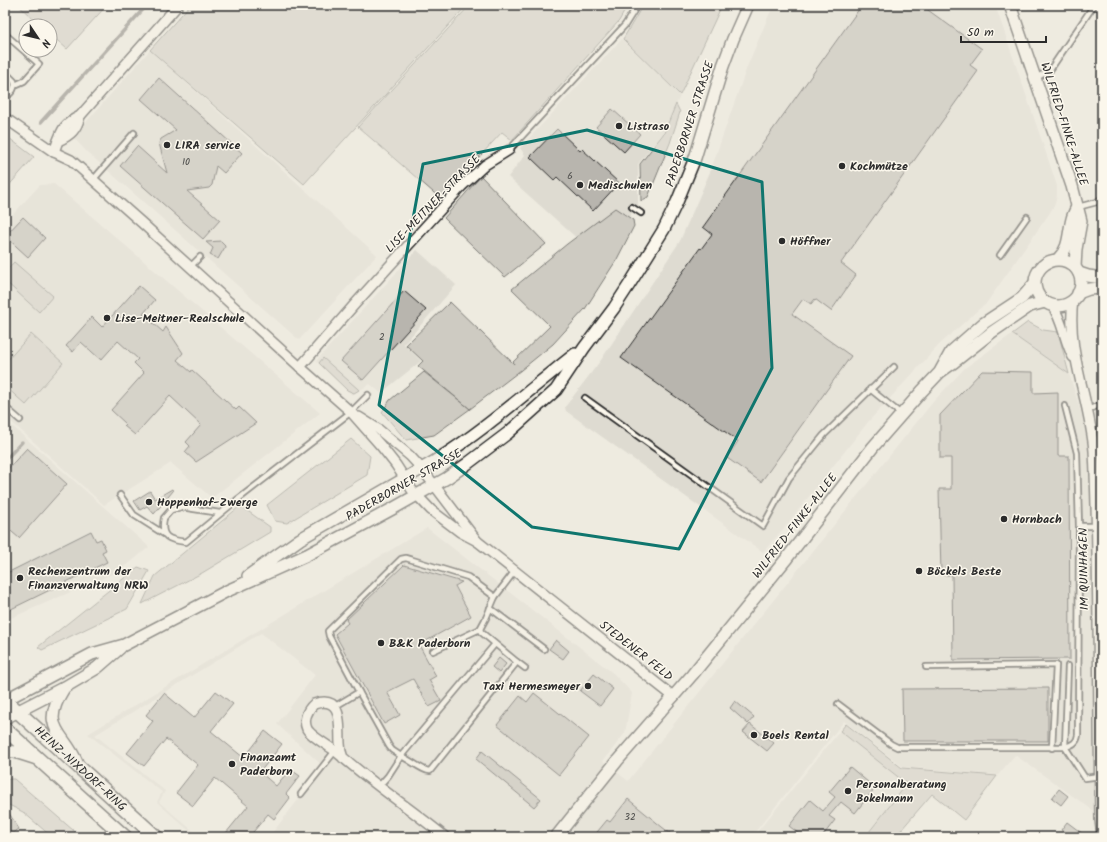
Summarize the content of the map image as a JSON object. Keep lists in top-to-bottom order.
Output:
{
  "streets": {
    "main road": ["HEINZ-NIXDORF-RING"],
    "street": [
      "PADERBORNER STRASSE",
      "WILFRIED-FINKE-ALLEE",
      "LISE-MEITNER-STRASSE",
      "IM QUINHAGEN",
      "STEDENER FELD"
    ]
  },
  "crossings": [
    ["PADERBORNER STRASSE", "STEDENER FELD"],
    ["PADERBORNER STRASSE", "HEINZ-NIXDORF-RING"],
    ["WILFRIED-FINKE-ALLEE", "IM QUINHAGEN"],
    ["WILFRIED-FINKE-ALLEE", "STEDENER FELD"]
  ],
  "places": [
    "Listraso",
    "LIRA service",
    "Kochmütze",
    "Medischulen",
    "Höffner",
    "Lise-Meitner-Realschule",
    "Hoppenhof-Zwerge",
    "Hornbach",
    "Böckels Beste",
    "Rechenzentrum der Finanzverwaltung NRW",
    "B&K Paderborn",
    "Taxi Hermesmeyer",
    "Boels Rental",
    "Finanzamt Paderborn",
    "Personalberatung Bokelmann"
  ],
  "house_numbers": [
    "10",
    "6",
    "2",
    "32"
  ],
  "scale_bar": "50 m",
  "north": "bottom right"
}
